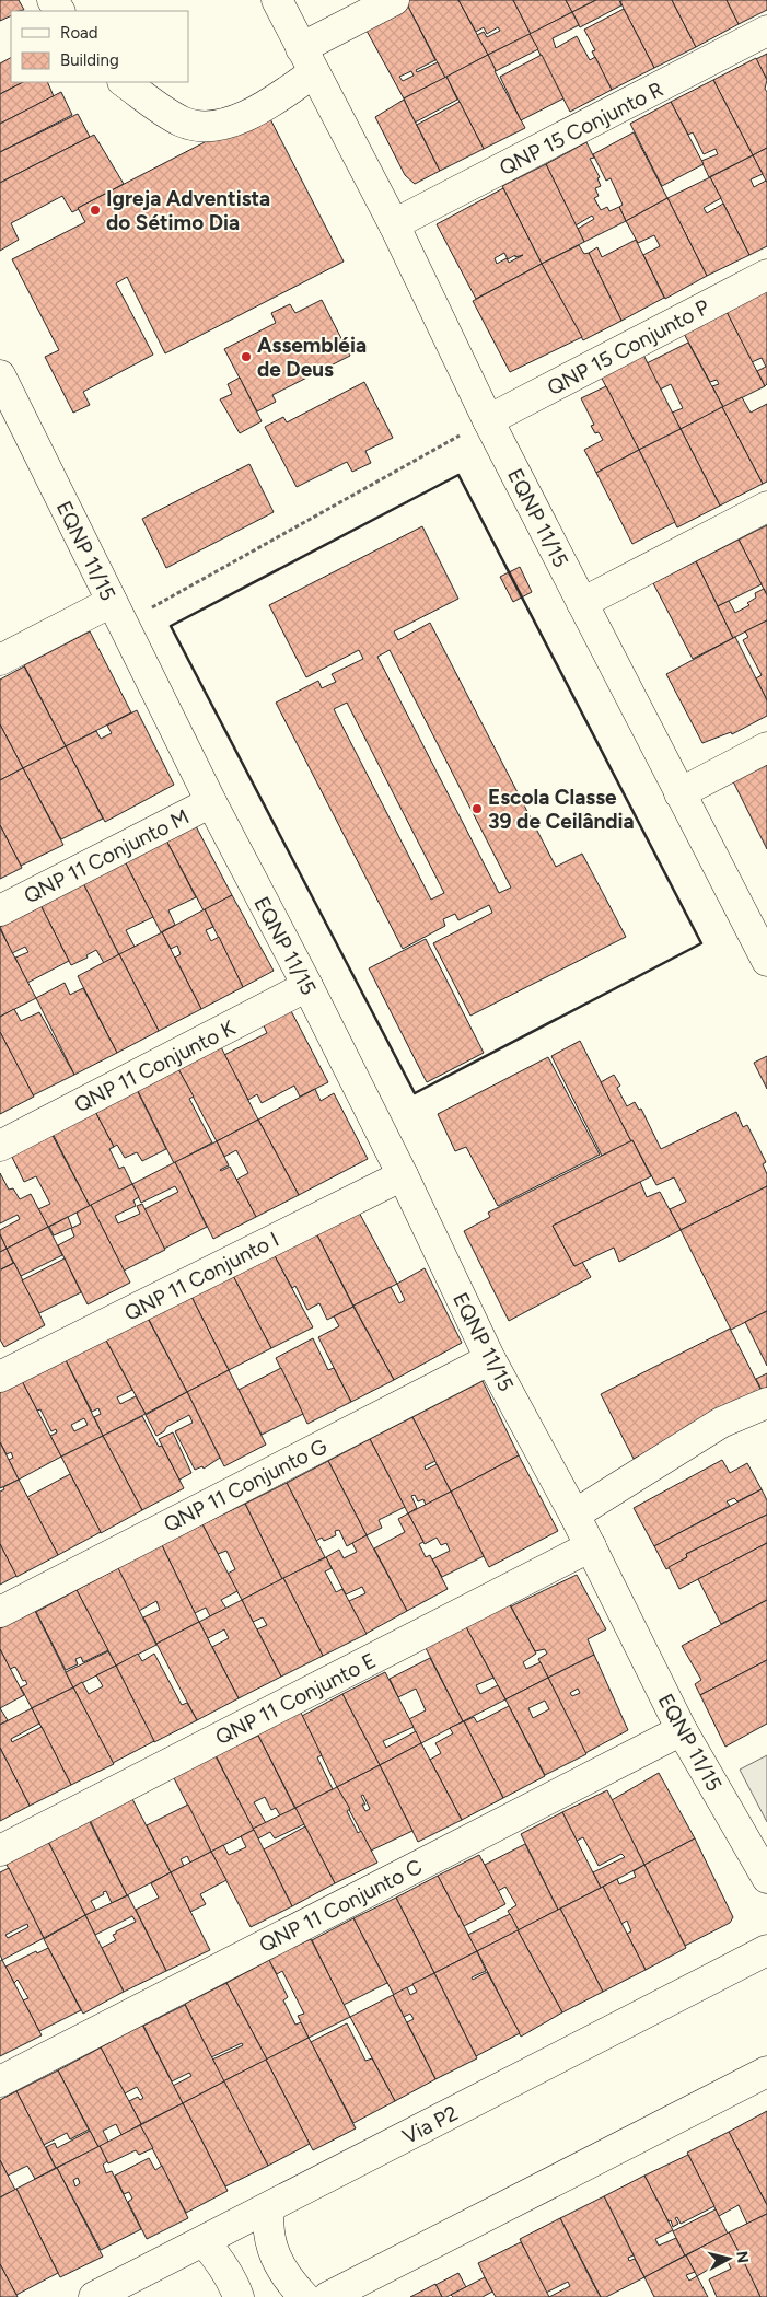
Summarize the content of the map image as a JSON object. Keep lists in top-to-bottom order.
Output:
{
  "streets": {
    "street": [
      "QNP 15 Conjunto R",
      "QNP 15 Conjunto P",
      "EQNP 11/15",
      "QNP 11 Conjunto M",
      "QNP 11 Conjunto K",
      "QNP 11 Conjunto I",
      "QNP 11 Conjunto G",
      "QNP 11 Conjunto E",
      "QNP 11 Conjunto C",
      "Via P2"
    ]
  },
  "crossings": [
    ["QNP 15 Conjunto R", "EQNP 11/15"],
    ["QNP 15 Conjunto P", "EQNP 11/15"],
    ["EQNP 11/15", "QNP 11 Conjunto M"],
    ["EQNP 11/15", "QNP 11 Conjunto K"],
    ["EQNP 11/15", "QNP 11 Conjunto I"],
    ["EQNP 11/15", "QNP 11 Conjunto G"],
    ["EQNP 11/15", "QNP 11 Conjunto E"],
    ["EQNP 11/15", "QNP 11 Conjunto C"]
  ],
  "places": ["Igreja Adventista do Sétimo Dia", "Assembléia de Deus", "Escola Classe 39 de Ceilândia"],
  "legend": ["Road", "Building"],
  "north": "right"
}
